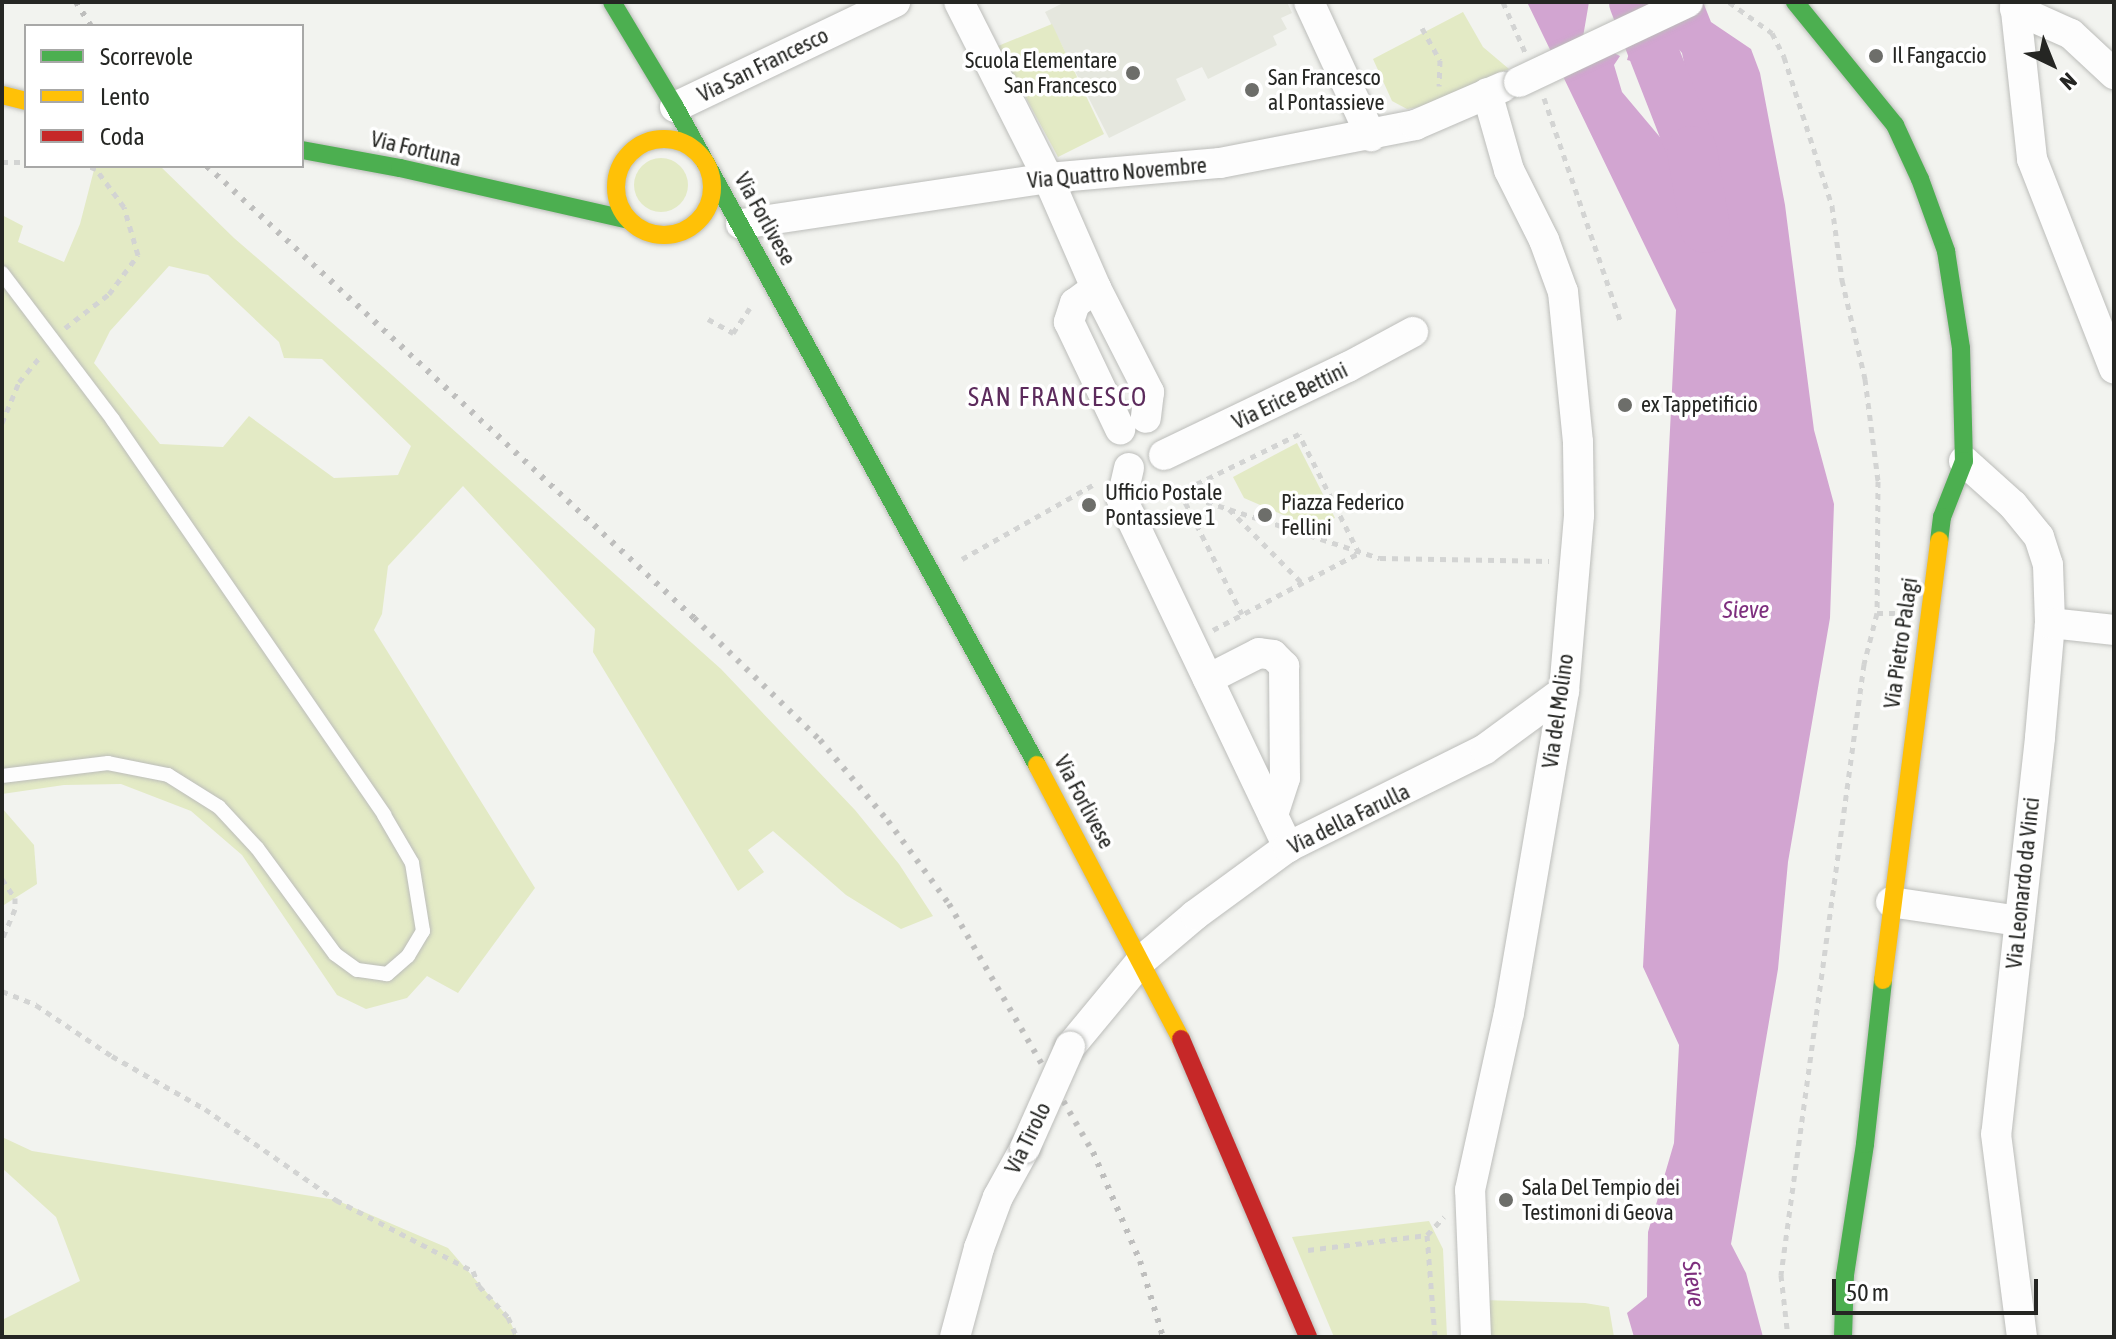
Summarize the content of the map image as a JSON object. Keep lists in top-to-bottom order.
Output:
{
  "streets": {
    "street": [
      "Via San Francesco",
      "Via Fortuna",
      "Via Quattro Novembre",
      "Via Forlivese",
      "Via Erice Bettini",
      "Via Pietro Palagi",
      "Via del Molino",
      "Via della Farulla",
      "Via Leonardo da Vinci",
      "Via Tirolo"
    ]
  },
  "crossings": [
    ["Via San Francesco", "Via Forlivese"],
    ["Via Quattro Novembre", "Via Forlivese"],
    ["Via Quattro Novembre", "Via del Molino"],
    ["Via Forlivese", "Via della Farulla"],
    ["Via Forlivese", "Via Tirolo"],
    ["Via Pietro Palagi", "Via Leonardo da Vinci"],
    ["Via del Molino", "Via della Farulla"],
    ["Via della Farulla", "Via Tirolo"]
  ],
  "districts": ["SAN FRANCESCO"],
  "water": ["Sieve"],
  "places": [
    "Il Fangaccio",
    "Scuola Elementare San Francesco",
    "San Francesco al Pontassieve",
    "ex Tappetificio",
    "Ufficio Postale Pontassieve 1",
    "Piazza Federico Fellini",
    "Sala Del Tempio dei Testimoni di Geova"
  ],
  "legend": ["Scorrevole", "Lento", "Coda"],
  "scale_bar": "50 m",
  "north": "bottom right"
}
